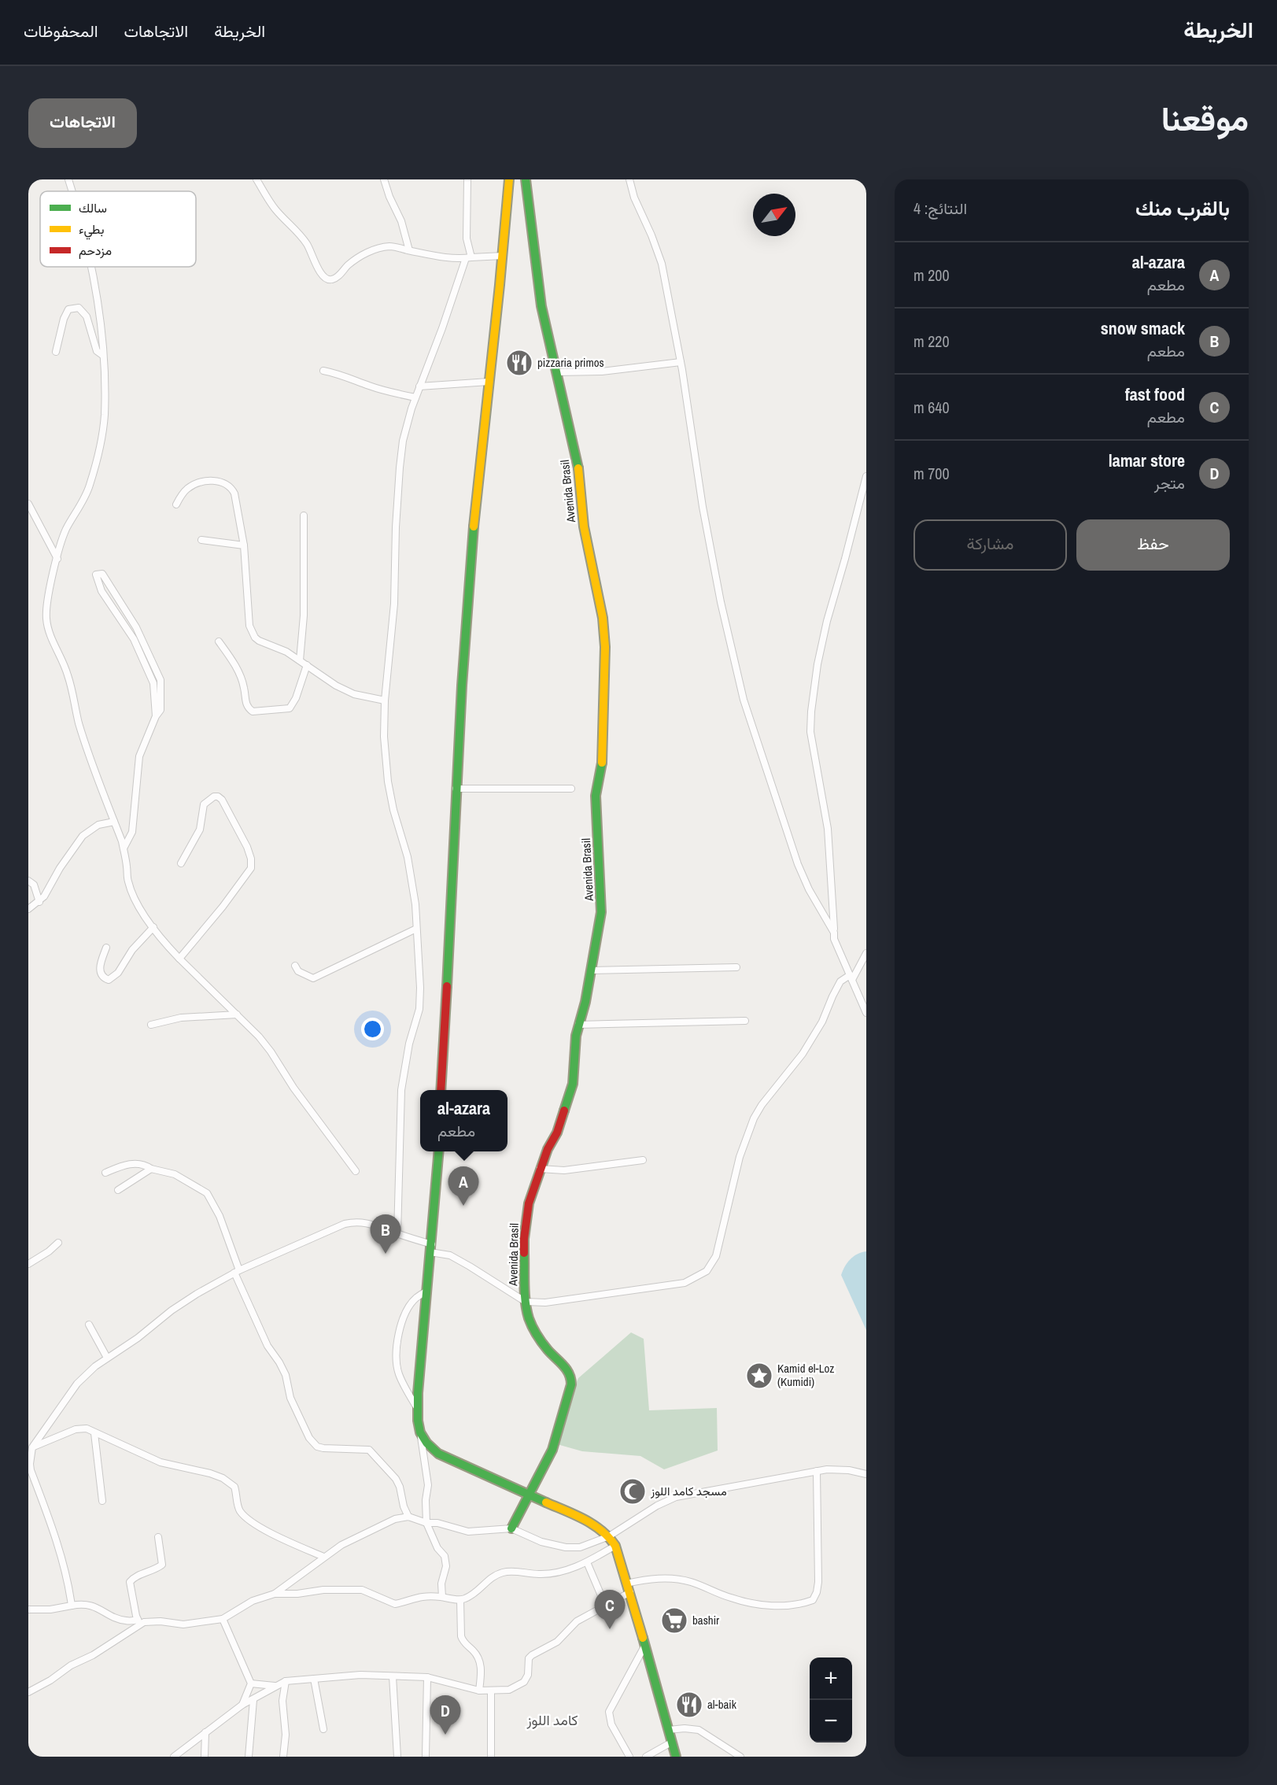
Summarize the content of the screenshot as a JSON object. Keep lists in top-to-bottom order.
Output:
{
  "streets": {
    "main road": ["Avenida Brasil"]
  },
  "districts": ["كامد اللوز"],
  "places": {
    "restaurant": ["pizzaria primos", "al-baik"],
    "place": ["Kamid el-Loz (Kumidi)"],
    "mosque": ["مسجد كامد اللوز"],
    "supermarket": ["bashir"]
  },
  "legend": ["سالك", "بطيء", "مزدحم"],
  "north": "top right",
  "page": {
    "header": "الخريطة",
    "nav": ["الخريطة", "الاتجاهات", "المحفوظات"],
    "title": "موقعنا",
    "buttons": [
      "الاتجاهات",
      ["حفظ", "مشاركة"]
    ],
    "heading": ["بالقرب منك", "النتائج: 4"],
    "list": [
      {
        "mark": "A",
        "name": "al-azara",
        "note": "مطعم",
        "value": "200 m"
      },
      {
        "mark": "B",
        "name": "snow smack",
        "note": "مطعم",
        "value": "220 m"
      },
      {
        "mark": "C",
        "name": "fast food",
        "note": "مطعم",
        "value": "640 m"
      },
      {
        "mark": "D",
        "name": "lamar store",
        "note": "متجر",
        "value": "700 m"
      }
    ],
    "popup": ["al-azara", "مطعم"],
    "pins": [
      "A",
      "B",
      "C",
      "D"
    ],
    "map_buttons": ["+", "−"]
  }
}
